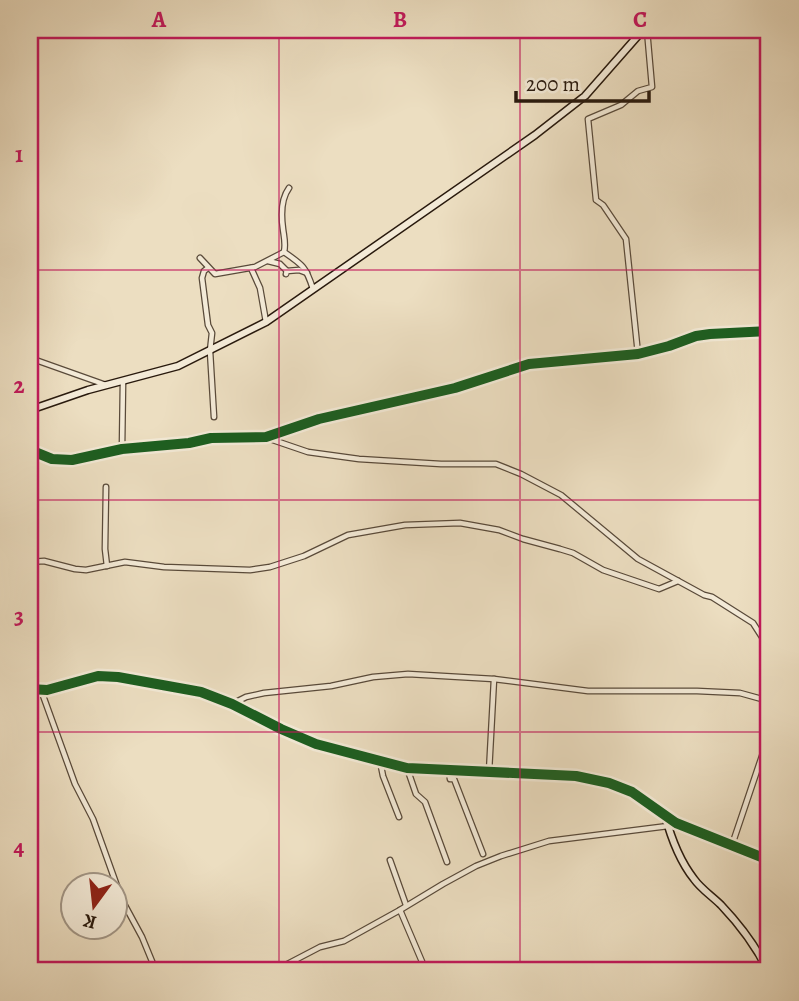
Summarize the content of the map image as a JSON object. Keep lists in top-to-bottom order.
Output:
{
  "scale_bar": "200 m",
  "north": "bottom",
  "grid": {
    "columns": ["A", "B", "C"],
    "rows": [
      "1",
      "2",
      "3",
      "4"
    ]
  }
}
